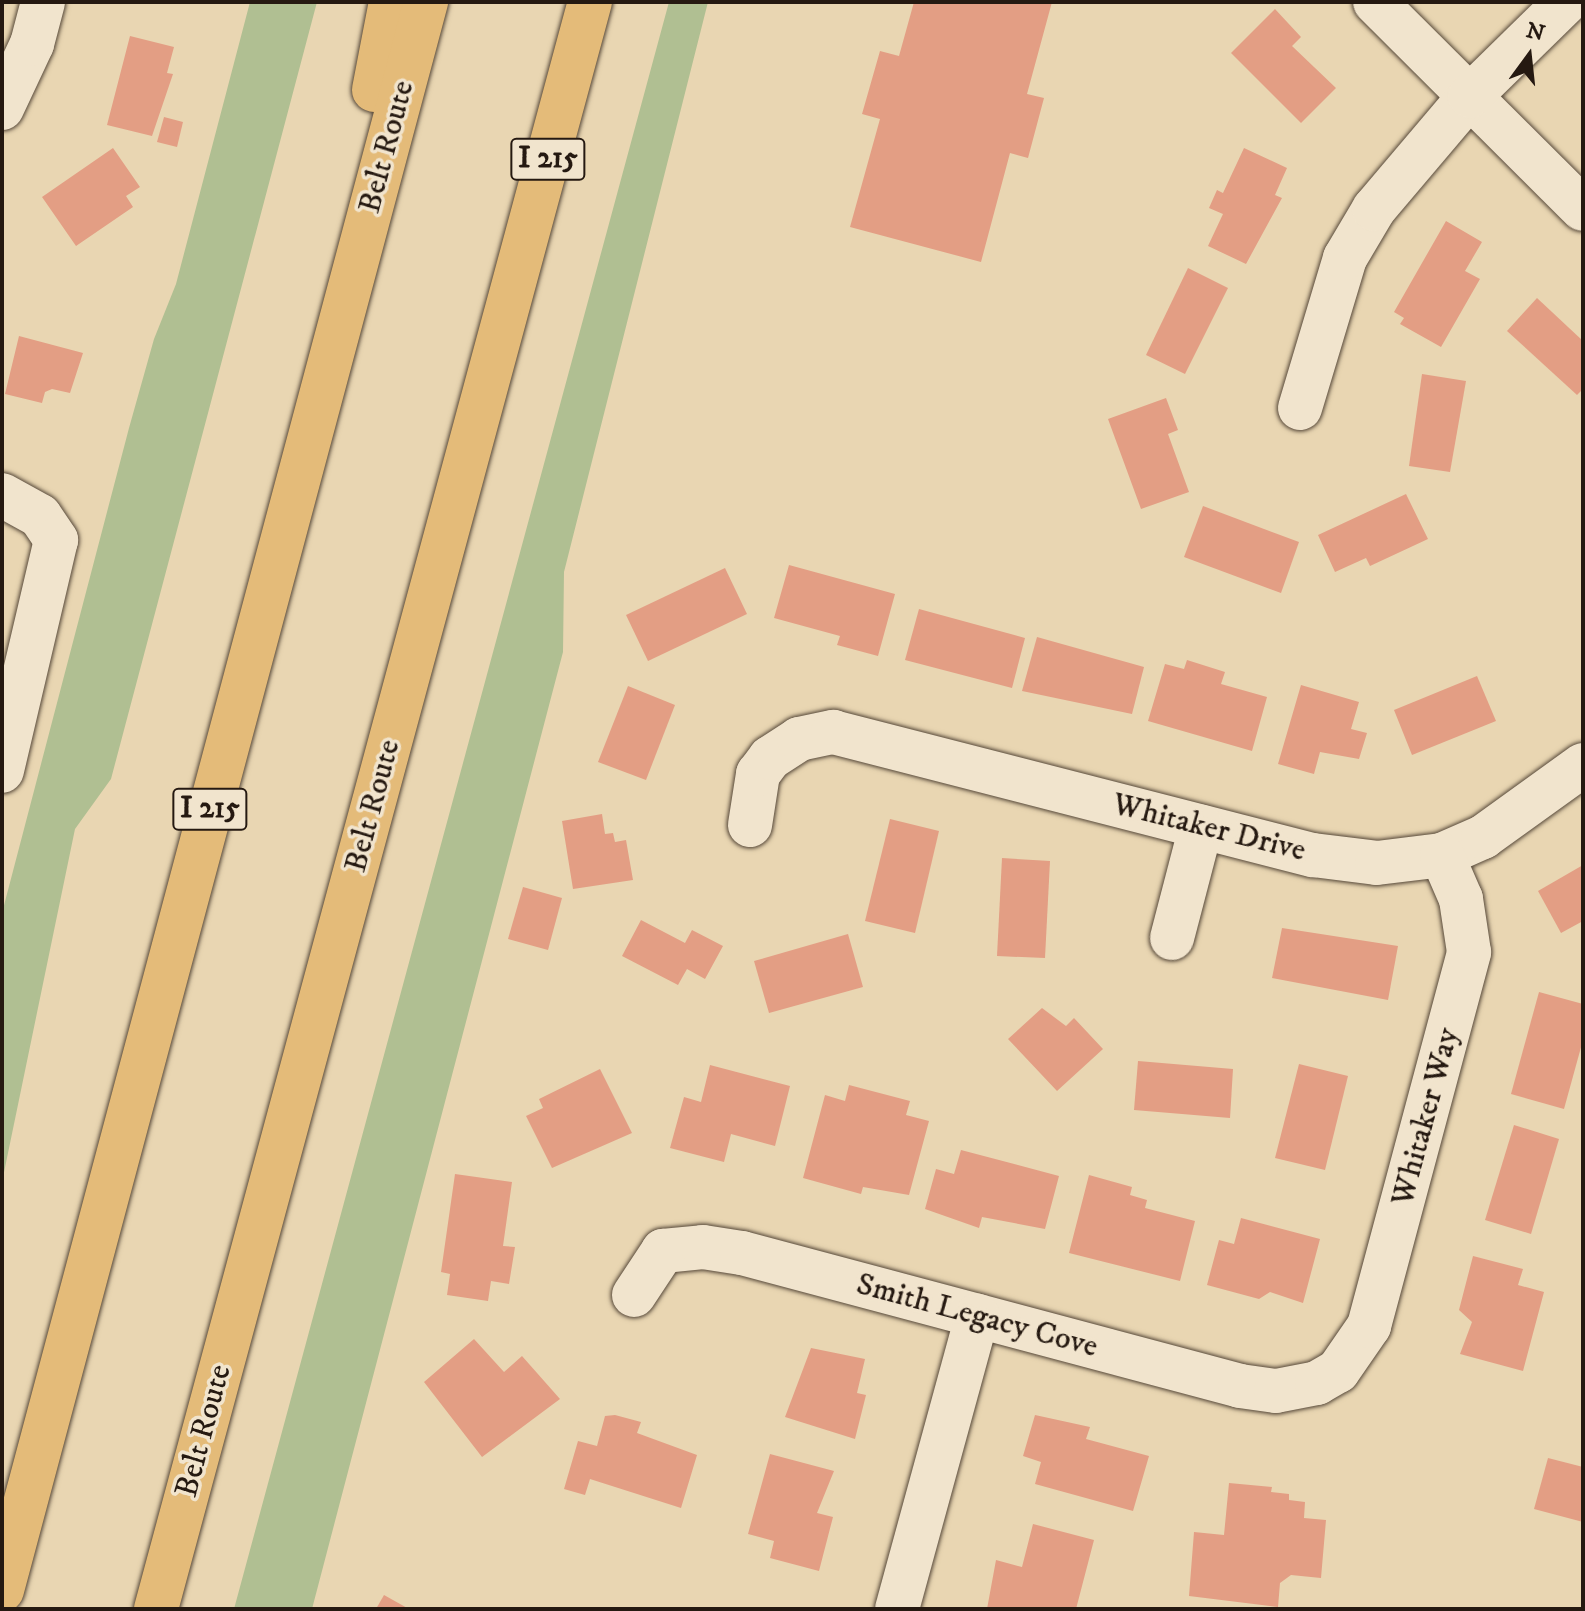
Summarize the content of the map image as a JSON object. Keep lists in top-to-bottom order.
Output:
{
  "streets": {
    "highway": ["Belt Route", "I 215"],
    "street": ["Whitaker Drive", "Whitaker Way", "Smith Legacy Cove"]
  },
  "crossings": [
    ["Whitaker Drive", "Whitaker Way"],
    ["Whitaker Way", "Smith Legacy Cove"]
  ],
  "north": "top"
}
